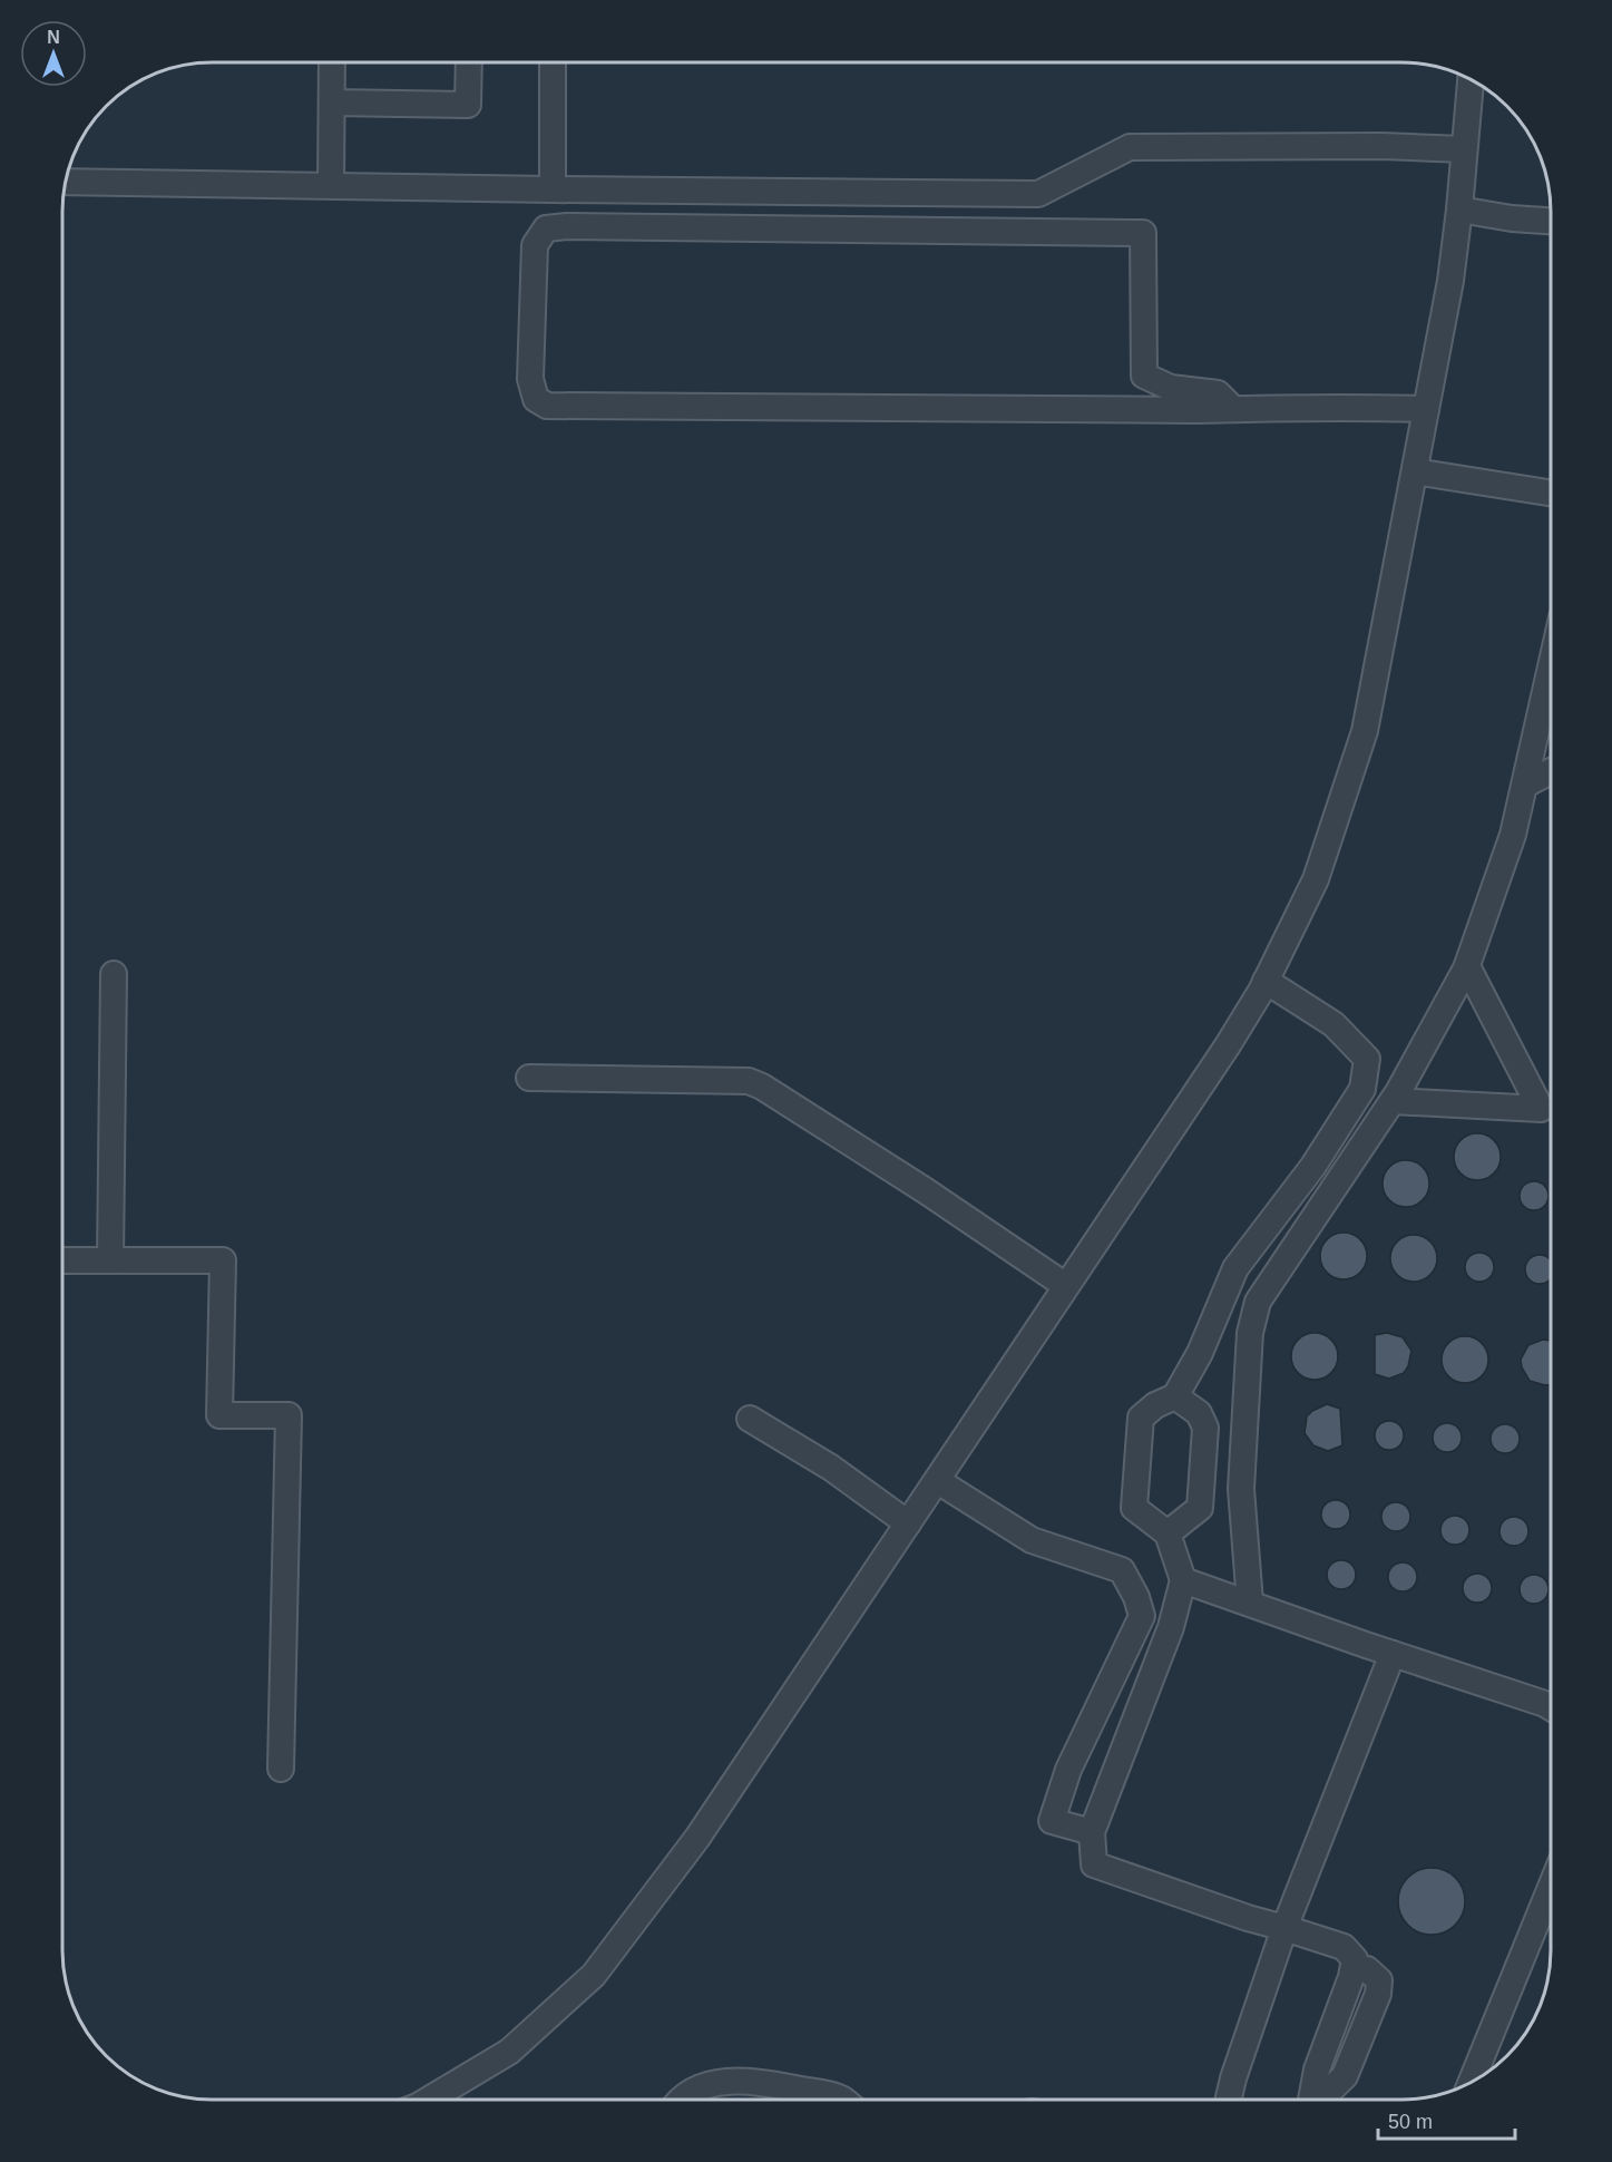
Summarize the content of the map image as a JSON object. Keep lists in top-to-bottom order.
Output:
{
  "scale_bar": "50 m",
  "north": "top"
}
